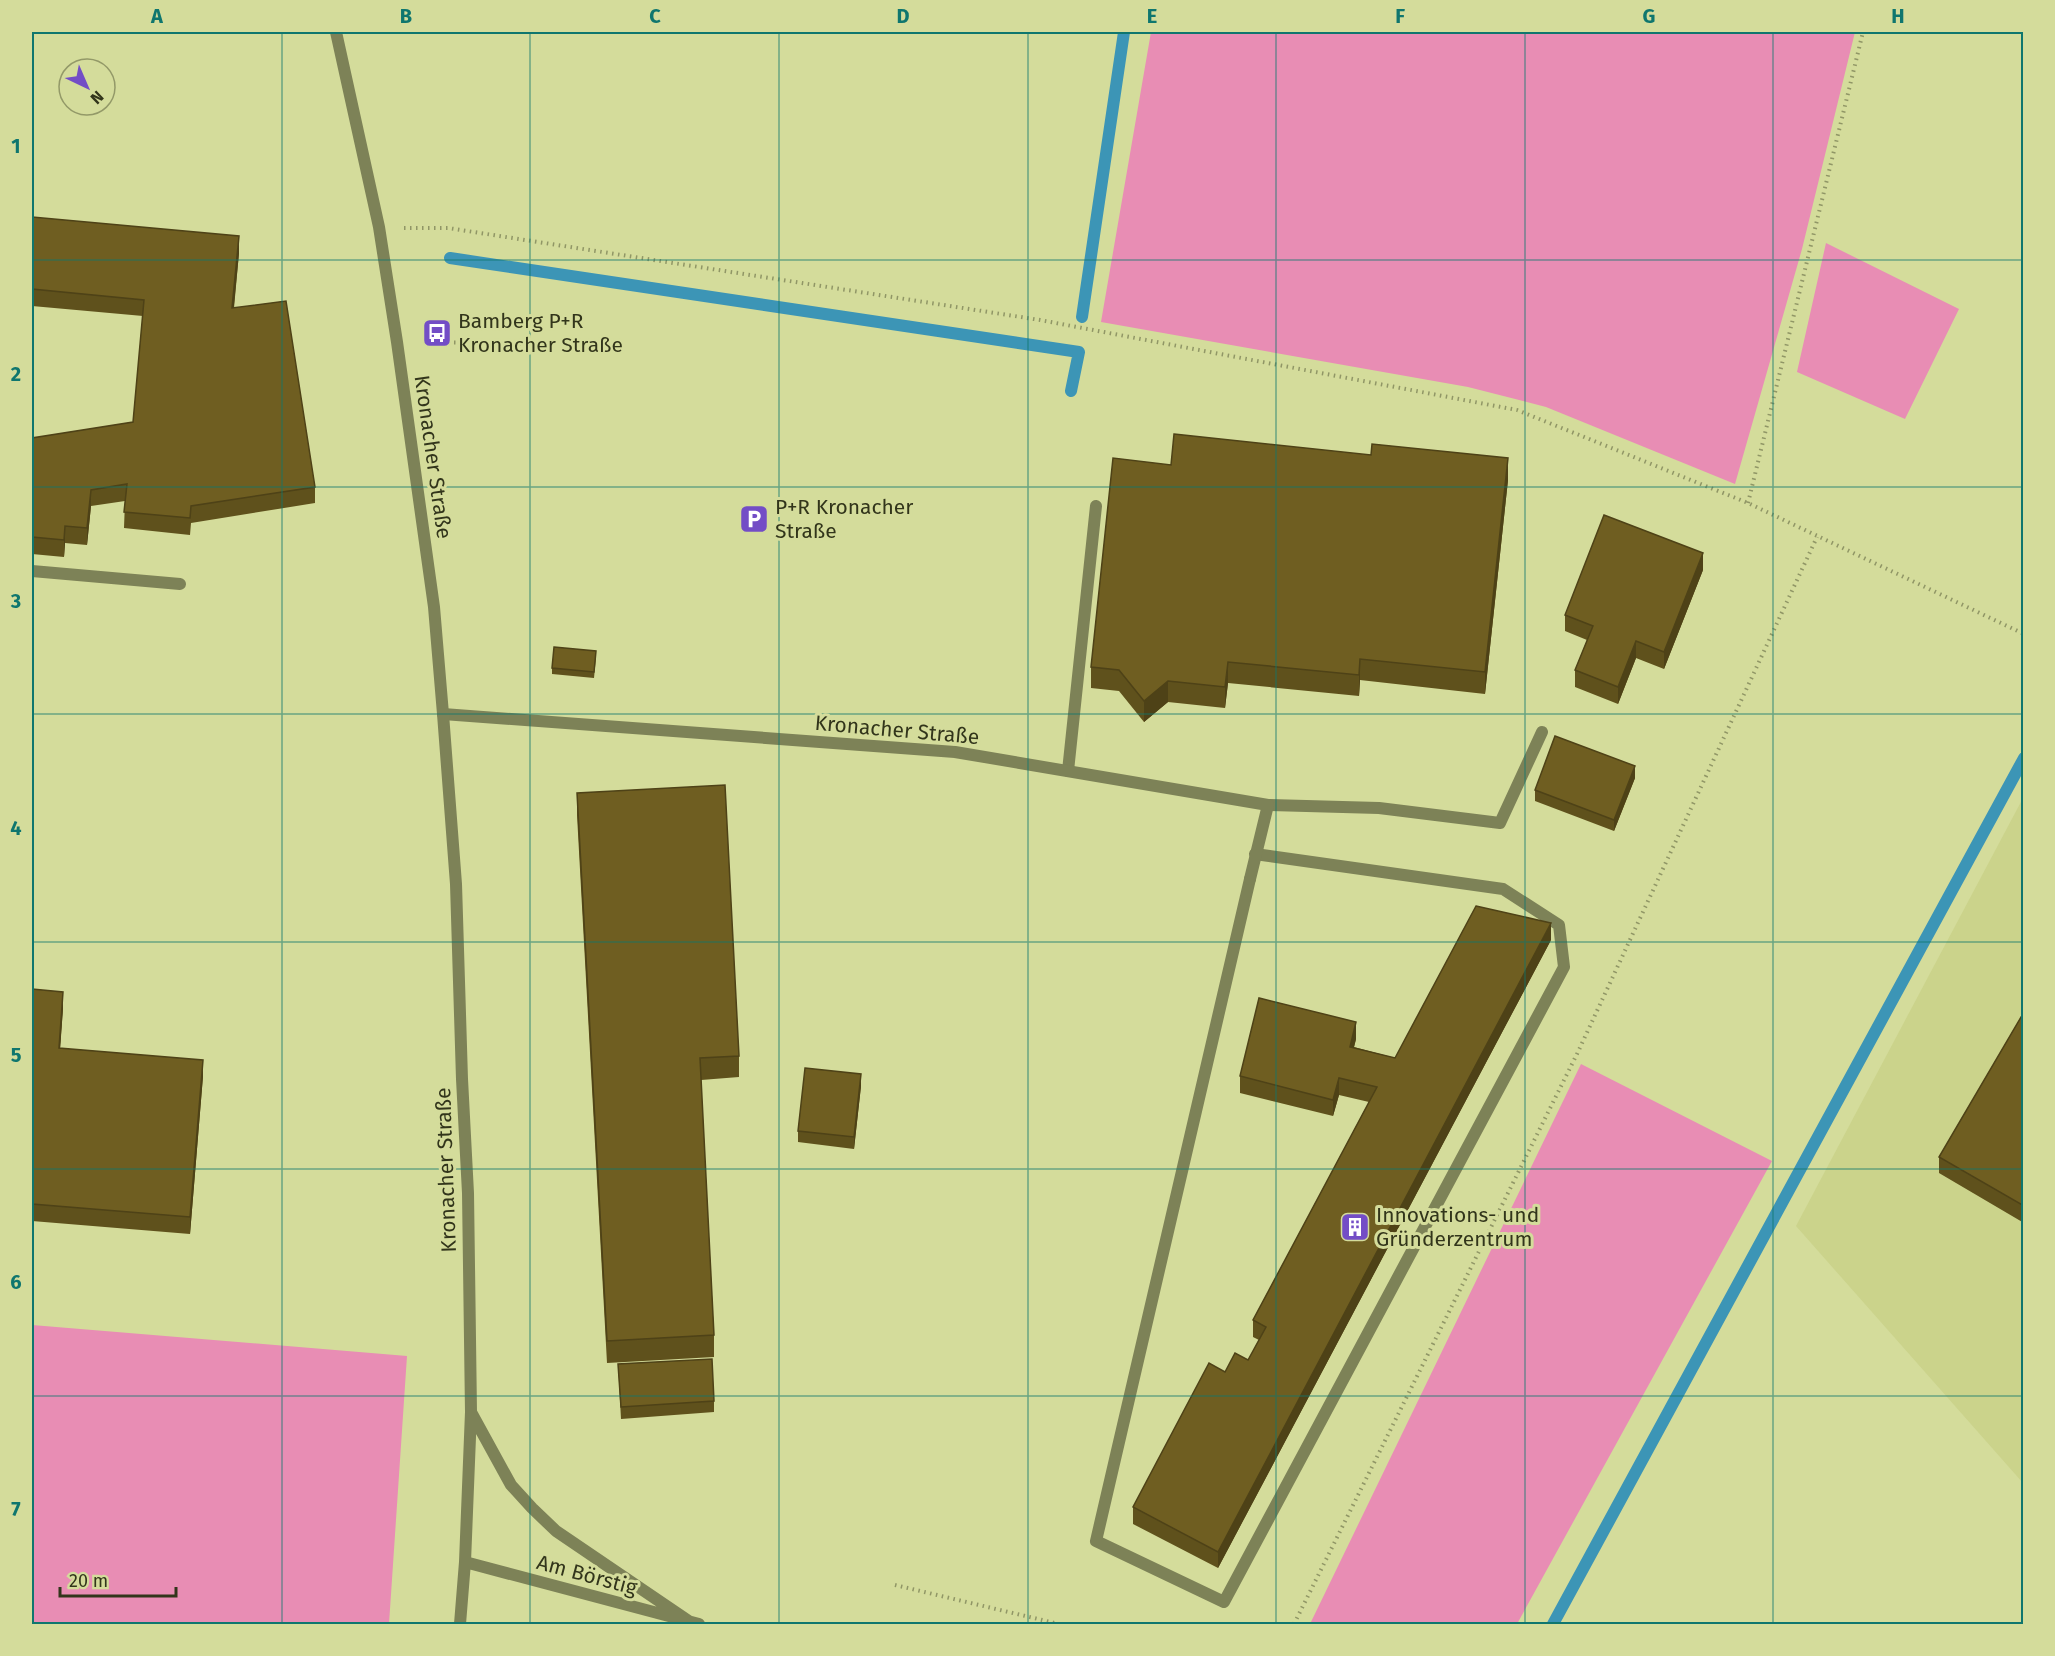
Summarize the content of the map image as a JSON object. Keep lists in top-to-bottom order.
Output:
{
  "streets": {
    "street": ["Kronacher Straße", "Am Börstig"]
  },
  "crossings": [
    ["Kronacher Straße", "Am Börstig"]
  ],
  "places": {
    "bus stop": ["Bamberg P+R Kronacher Straße"],
    "parking": ["P+R Kronacher Straße"],
    "building": ["Innovations- und Gründerzentrum"]
  },
  "scale_bar": "20 m",
  "north": "bottom right",
  "grid": {
    "columns": [
      "A",
      "B",
      "C",
      "D",
      "E",
      "F",
      "G",
      "H"
    ],
    "rows": [
      "1",
      "2",
      "3",
      "4",
      "5",
      "6",
      "7"
    ]
  }
}
